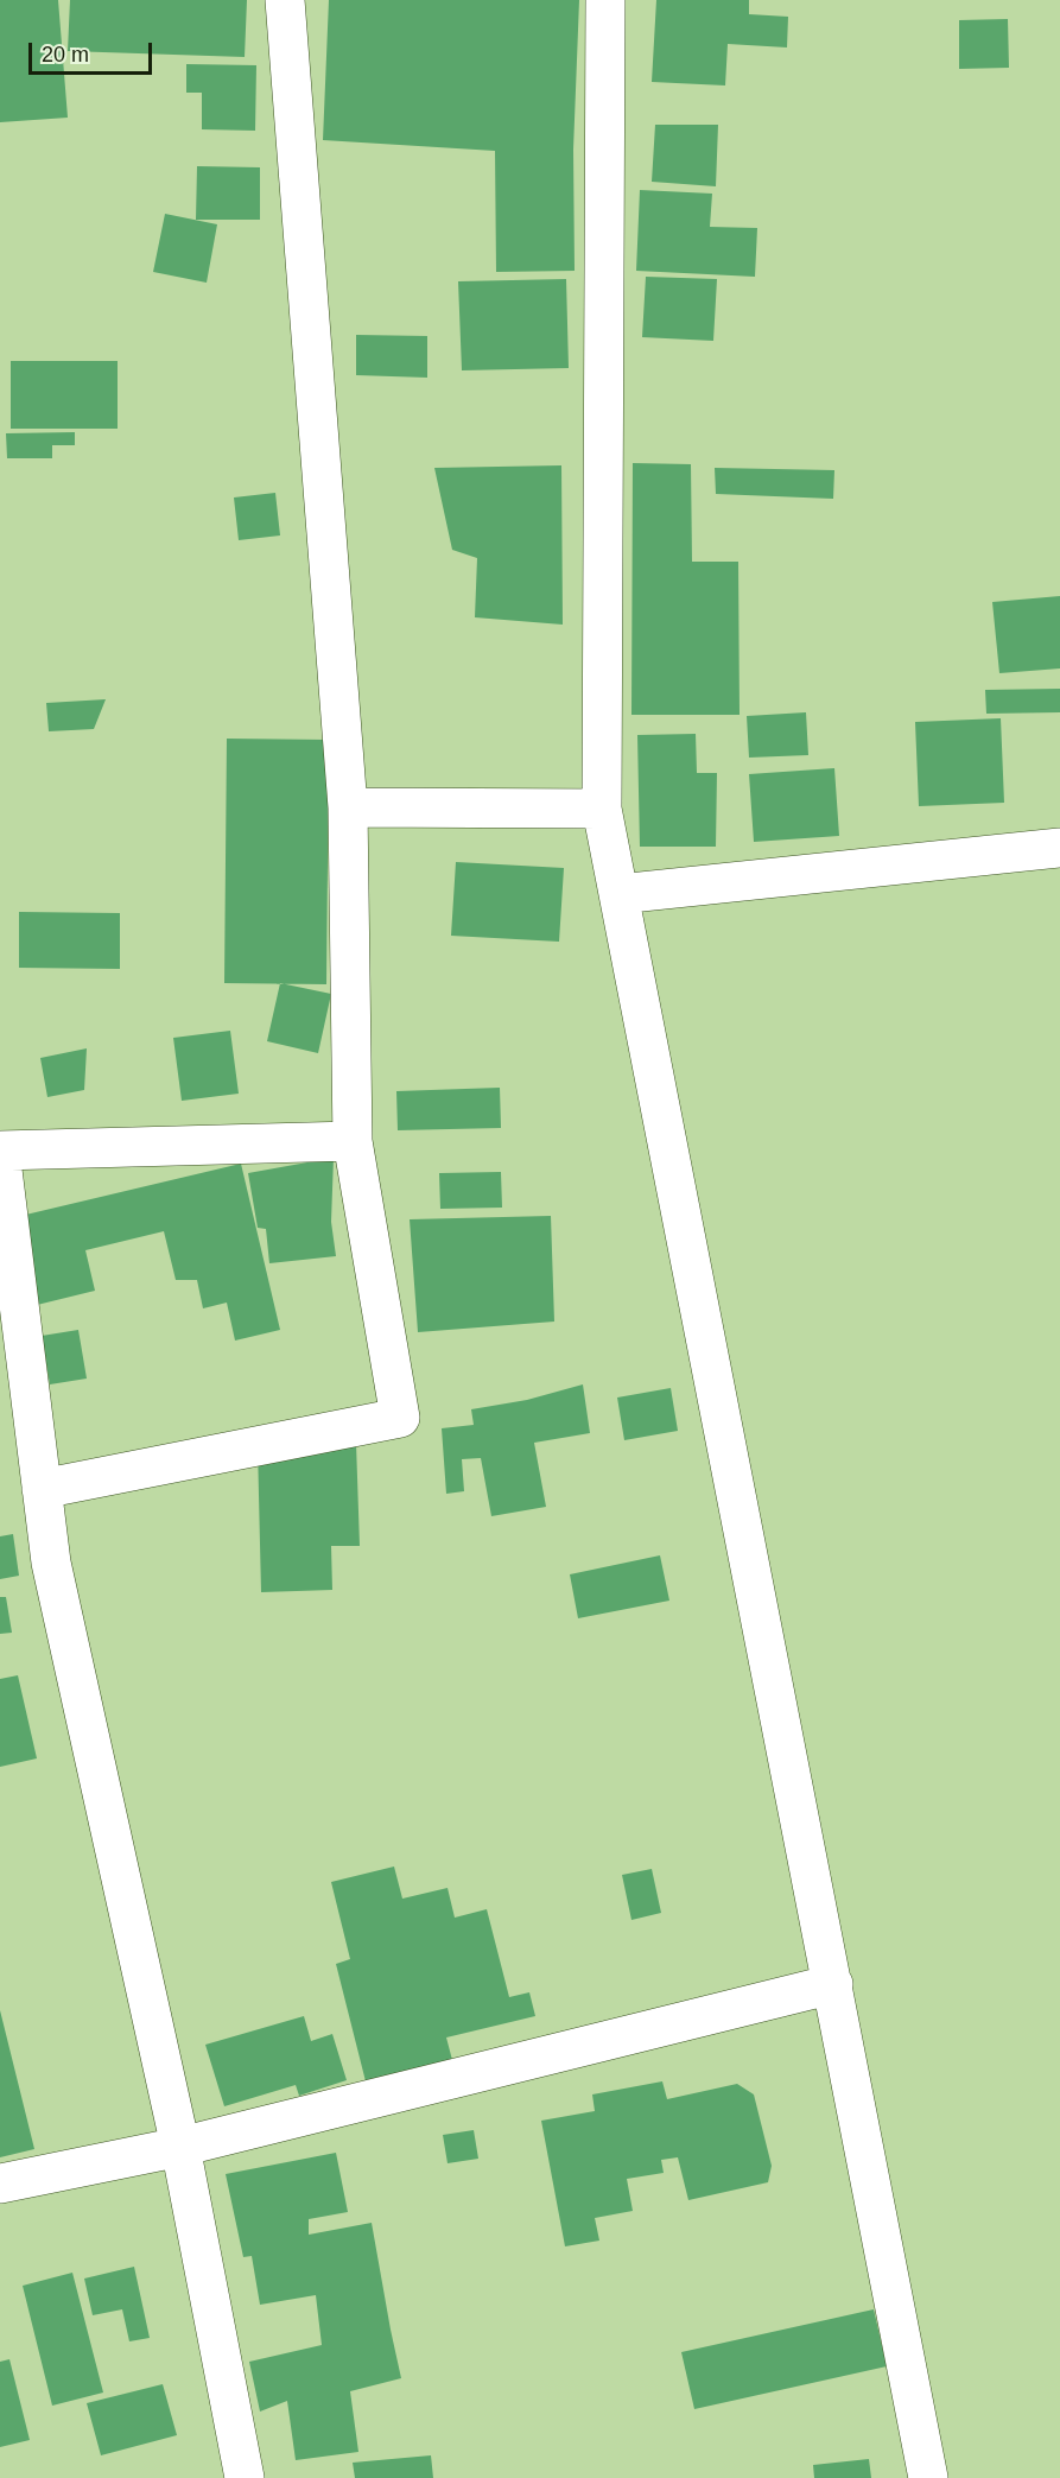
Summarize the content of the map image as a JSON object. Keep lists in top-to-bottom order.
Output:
{
  "scale_bar": "20 m"
}
